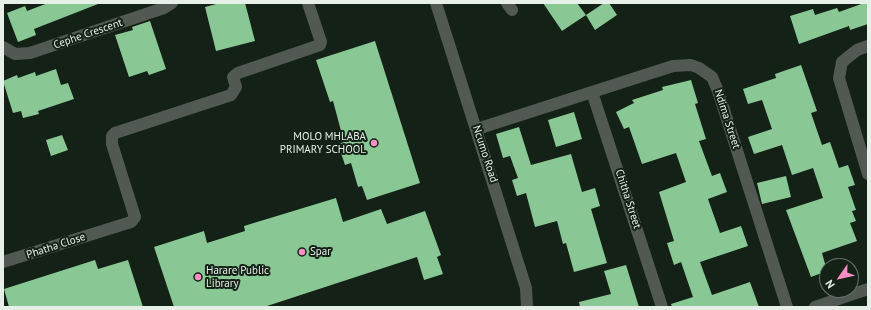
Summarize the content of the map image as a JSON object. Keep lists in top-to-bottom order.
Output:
{
  "streets": {
    "street": [
      "Cephe Crescent",
      "Ndima Street",
      "Ncumo Road",
      "Chitha Street",
      "Phatha Close"
    ]
  },
  "crossings": [
    ["Ndima Street", "Ncumo Road"],
    ["Ndima Street", "Chitha Street"]
  ],
  "places": ["MOLO MHLABA PRIMARY SCHOOL", "Spar", "Harare Public Library"],
  "north": "bottom left"
}
